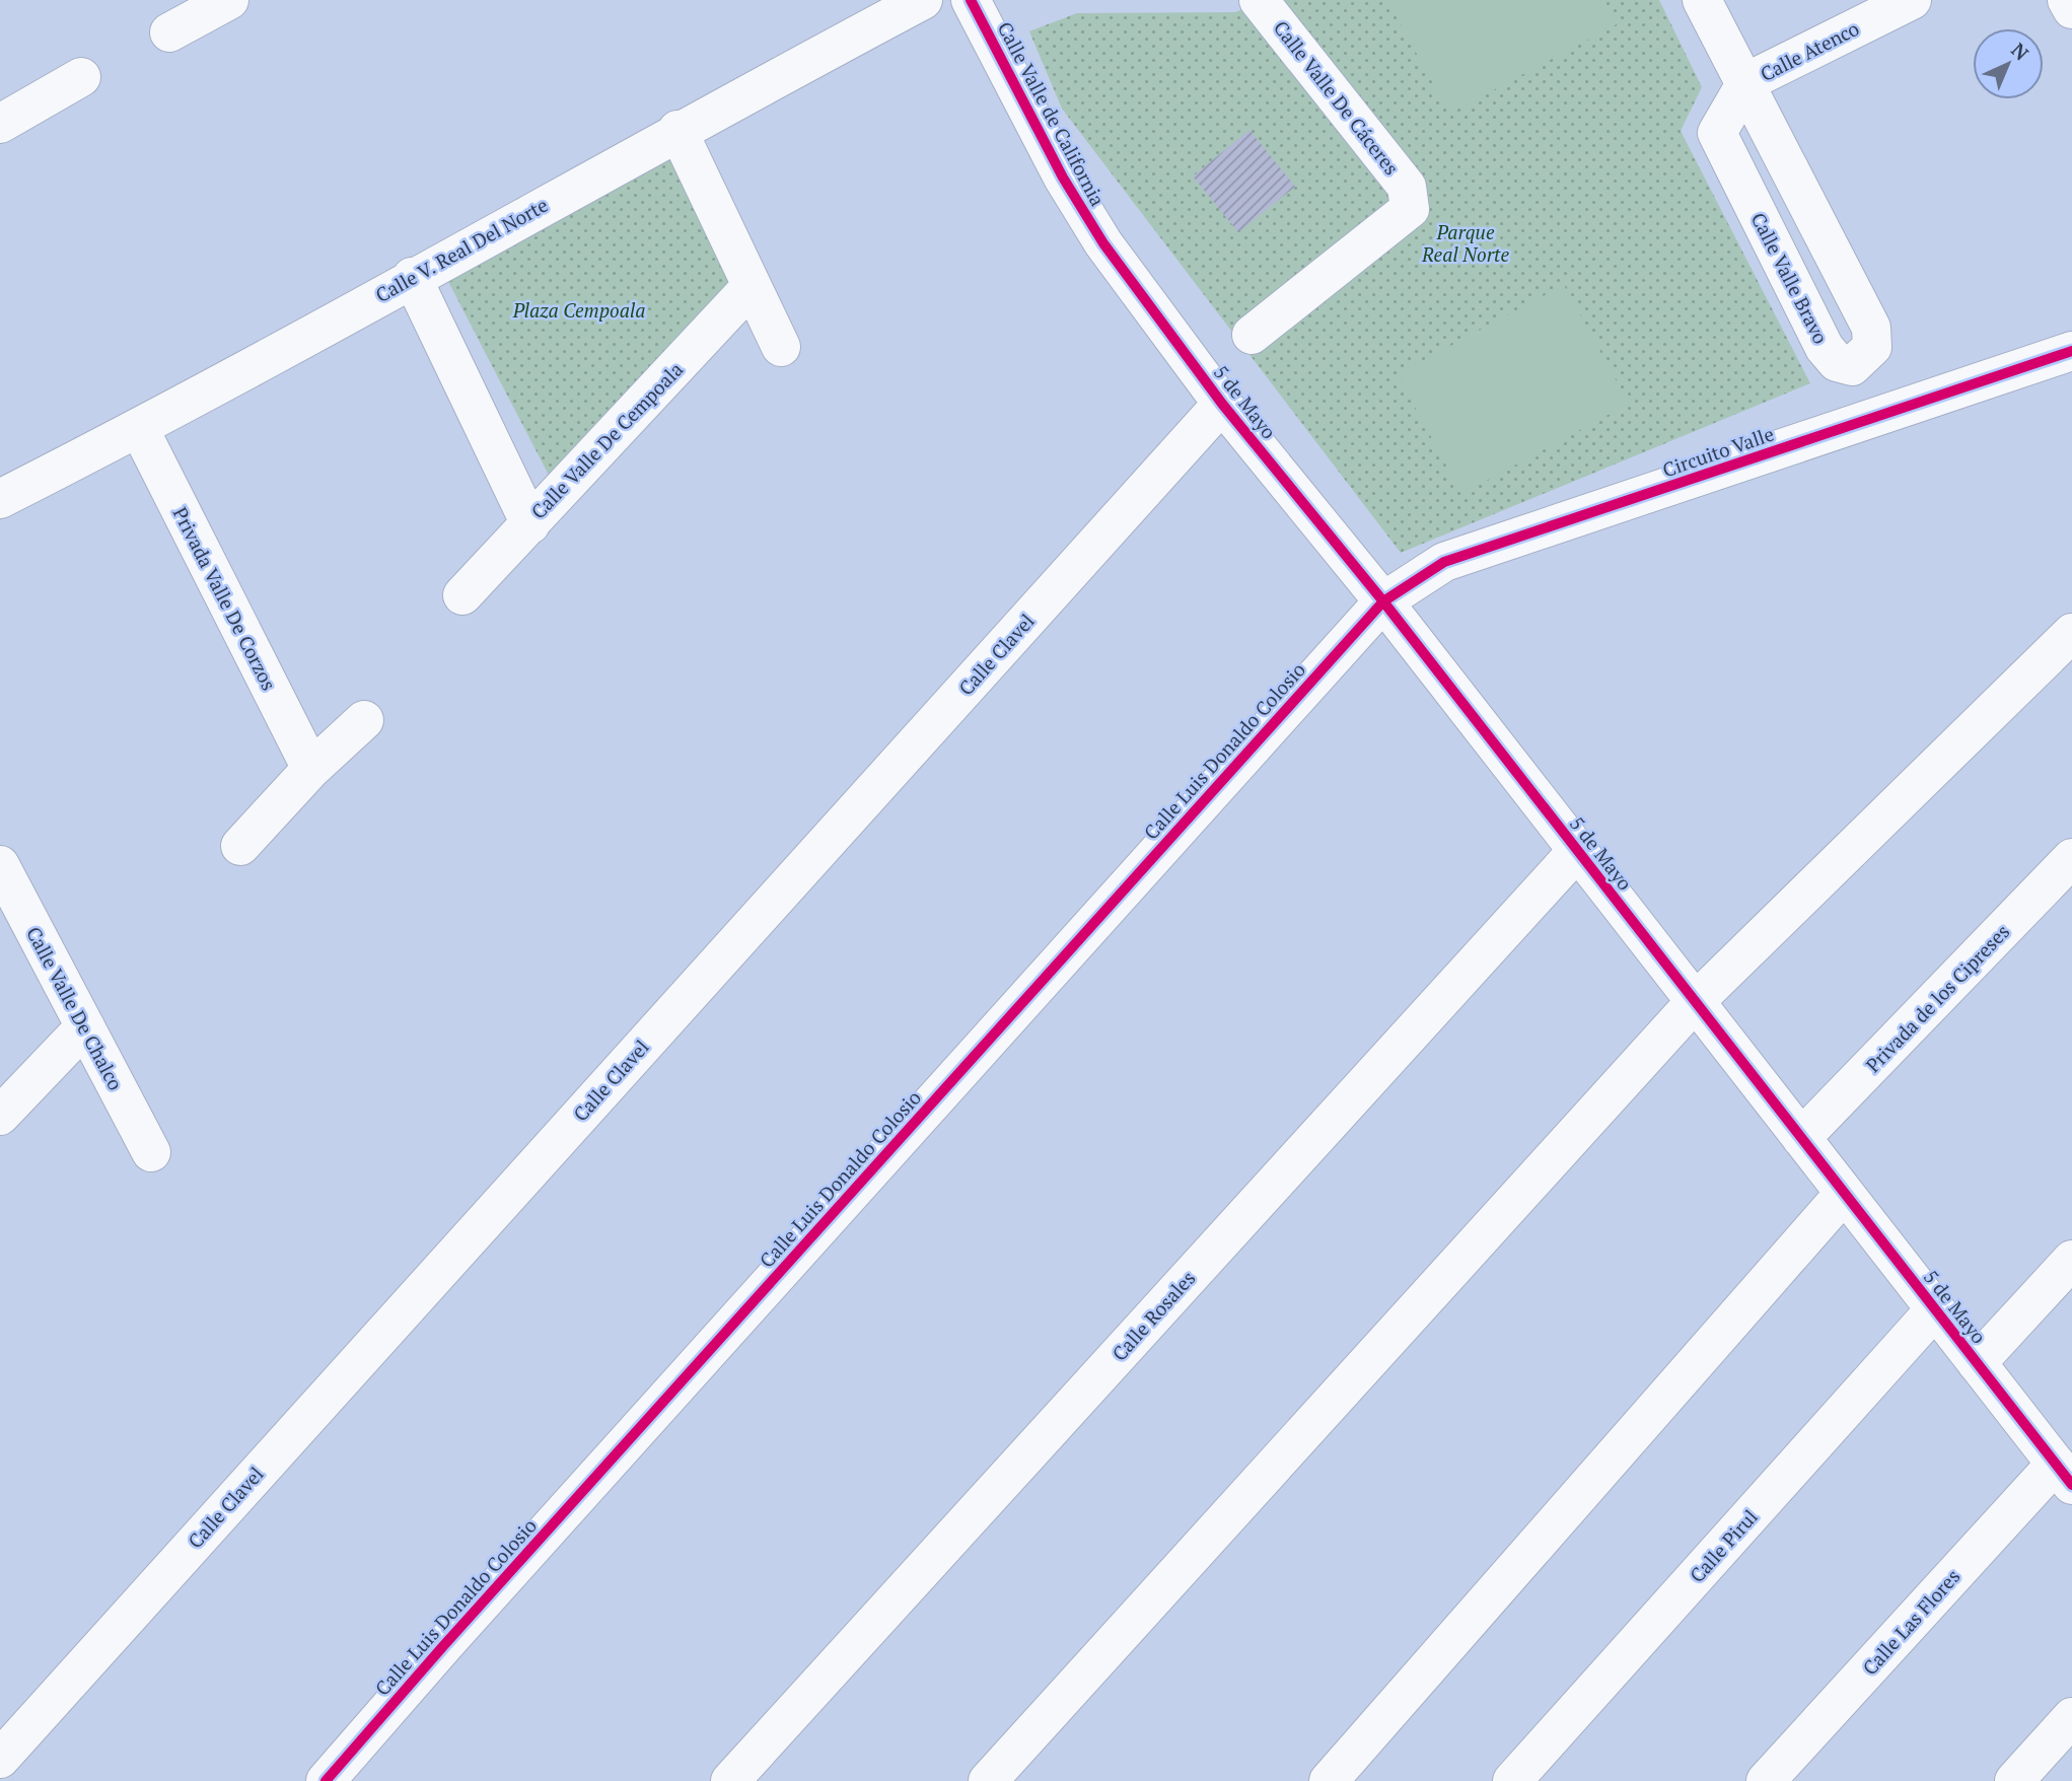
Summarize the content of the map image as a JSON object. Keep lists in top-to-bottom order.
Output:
{
  "streets": {
    "street": [
      "Calle Atenco",
      "Calle Valle De Cáceres",
      "Calle Valle de California",
      "Calle V. Real Del Norte",
      "Calle Valle Bravo",
      "5 de Mayo",
      "Calle Valle De Cempoala",
      "Circuito Valle",
      "Privada Valle De Corzos",
      "Calle Clavel",
      "Calle Luis Donaldo Colosio",
      "Privada de los Cipreses",
      "Calle Valle De Chalco",
      "Calle Rosales",
      "Calle Pirul",
      "Calle Las Flores"
    ]
  },
  "crossings": [
    ["Calle Atenco", "Calle Valle Bravo"],
    ["Calle Valle de California", "5 de Mayo"],
    ["Calle V. Real Del Norte", "Calle Valle De Cempoala"],
    ["Calle V. Real Del Norte", "Privada Valle De Corzos"],
    ["5 de Mayo", "Circuito Valle"],
    ["5 de Mayo", "Calle Clavel"],
    ["5 de Mayo", "Calle Luis Donaldo Colosio"],
    ["5 de Mayo", "Privada de los Cipreses"],
    ["5 de Mayo", "Calle Rosales"],
    ["5 de Mayo", "Calle Pirul"],
    ["5 de Mayo", "Calle Las Flores"],
    ["Circuito Valle", "Calle Luis Donaldo Colosio"]
  ],
  "parks": ["Parque Real Norte", "Plaza Cempoala"],
  "north": "top right"
}
